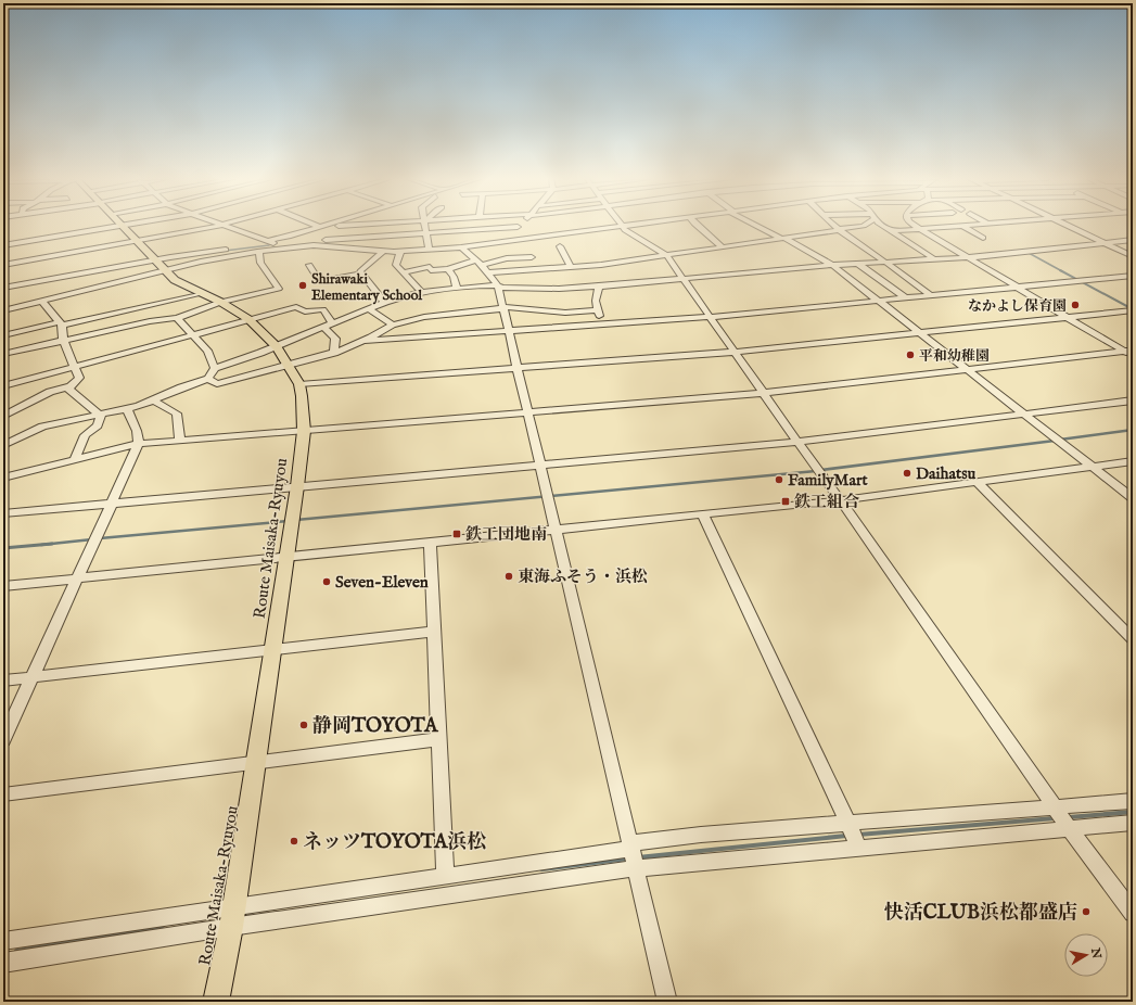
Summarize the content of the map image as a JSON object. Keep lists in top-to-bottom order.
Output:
{
  "streets": {
    "main road": ["Route Maisaka-Ryuyou"]
  },
  "places": {
    "other": [
      "Shirawaki Elementary School",
      "なかよし保育園",
      "平和幼稚園",
      "Daihatsu",
      "FamilyMart",
      "東海ふそう・浜松",
      "Seven-Eleven",
      "静岡TOYOTA",
      "ネッツTOYOTA浜松",
      "快活CLUB浜松都盛店"
    ],
    "transit": ["鉄工組合", "鉄工団地南"]
  },
  "north": "right"
}
